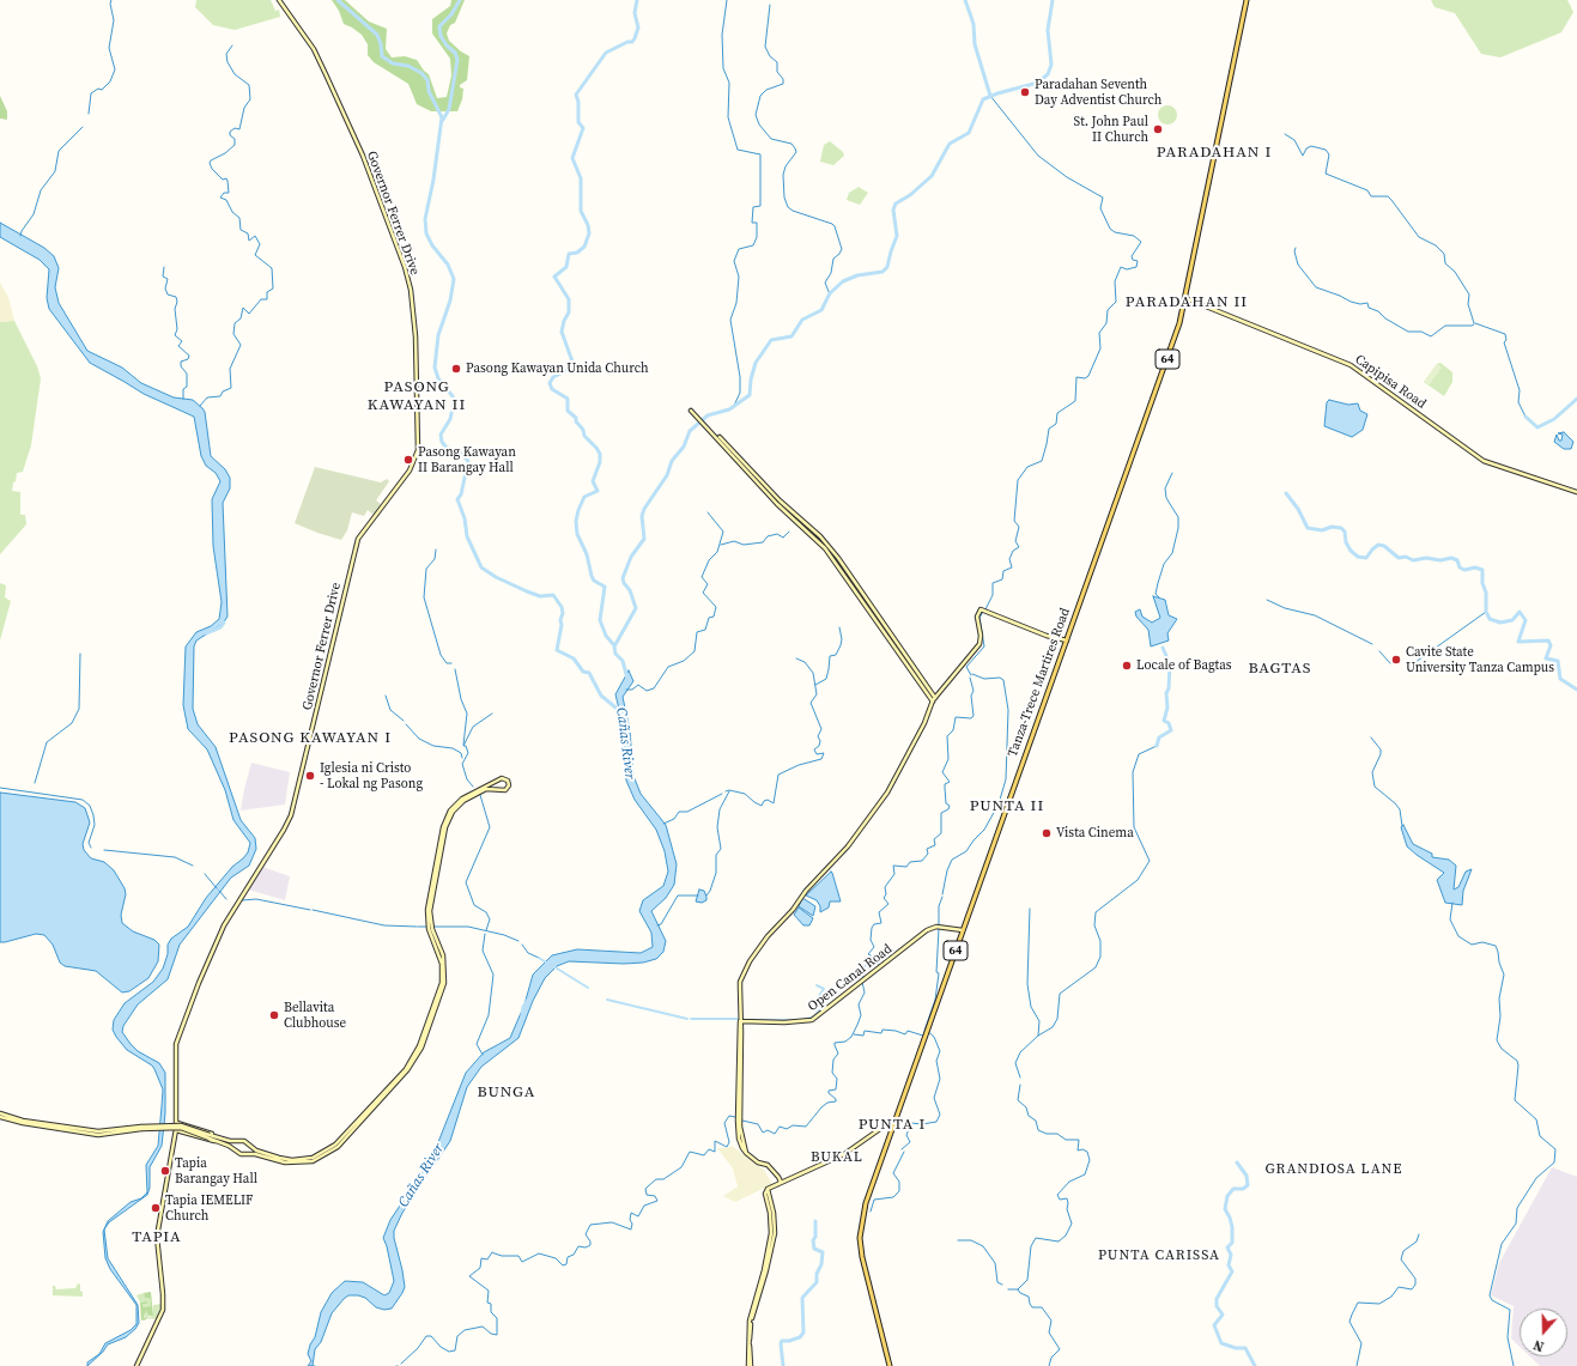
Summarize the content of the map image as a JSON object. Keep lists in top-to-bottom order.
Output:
{
  "streets": {
    "main road": [
      "Governor Ferrer Drive",
      "64",
      "Capipisa Road",
      "Tanza-Trece Martires Road",
      "Open Canal Road"
    ]
  },
  "crossings": [
    ["Capipisa Road", "Tanza-Trece Martires Road"],
    ["Tanza-Trece Martires Road", "Open Canal Road"]
  ],
  "districts": [
    "PARADAHAN I",
    "PARADAHAN II",
    "PASONG KAWAYAN II",
    "BAGTAS",
    "PASONG KAWAYAN I",
    "PUNTA II",
    "BUNGA",
    "PUNTA I",
    "BUKAL",
    "GRANDIOSA LANE",
    "TAPIA",
    "PUNTA CARISSA"
  ],
  "water": ["Cañas River"],
  "places": [
    "Paradahan Seventh Day Adventist Church",
    "St. John Paul II Church",
    "Pasong Kawayan Unida Church",
    "Pasong Kawayan II Barangay Hall",
    "Cavite State University Tanza Campus",
    "Locale of Bagtas",
    "Iglesia ni Cristo - Lokal ng Pasong",
    "Vista Cinema",
    "Bellavita Clubhouse",
    "Tapia Barangay Hall",
    "Tapia IEMELIF Church"
  ],
  "north": "bottom"
}
